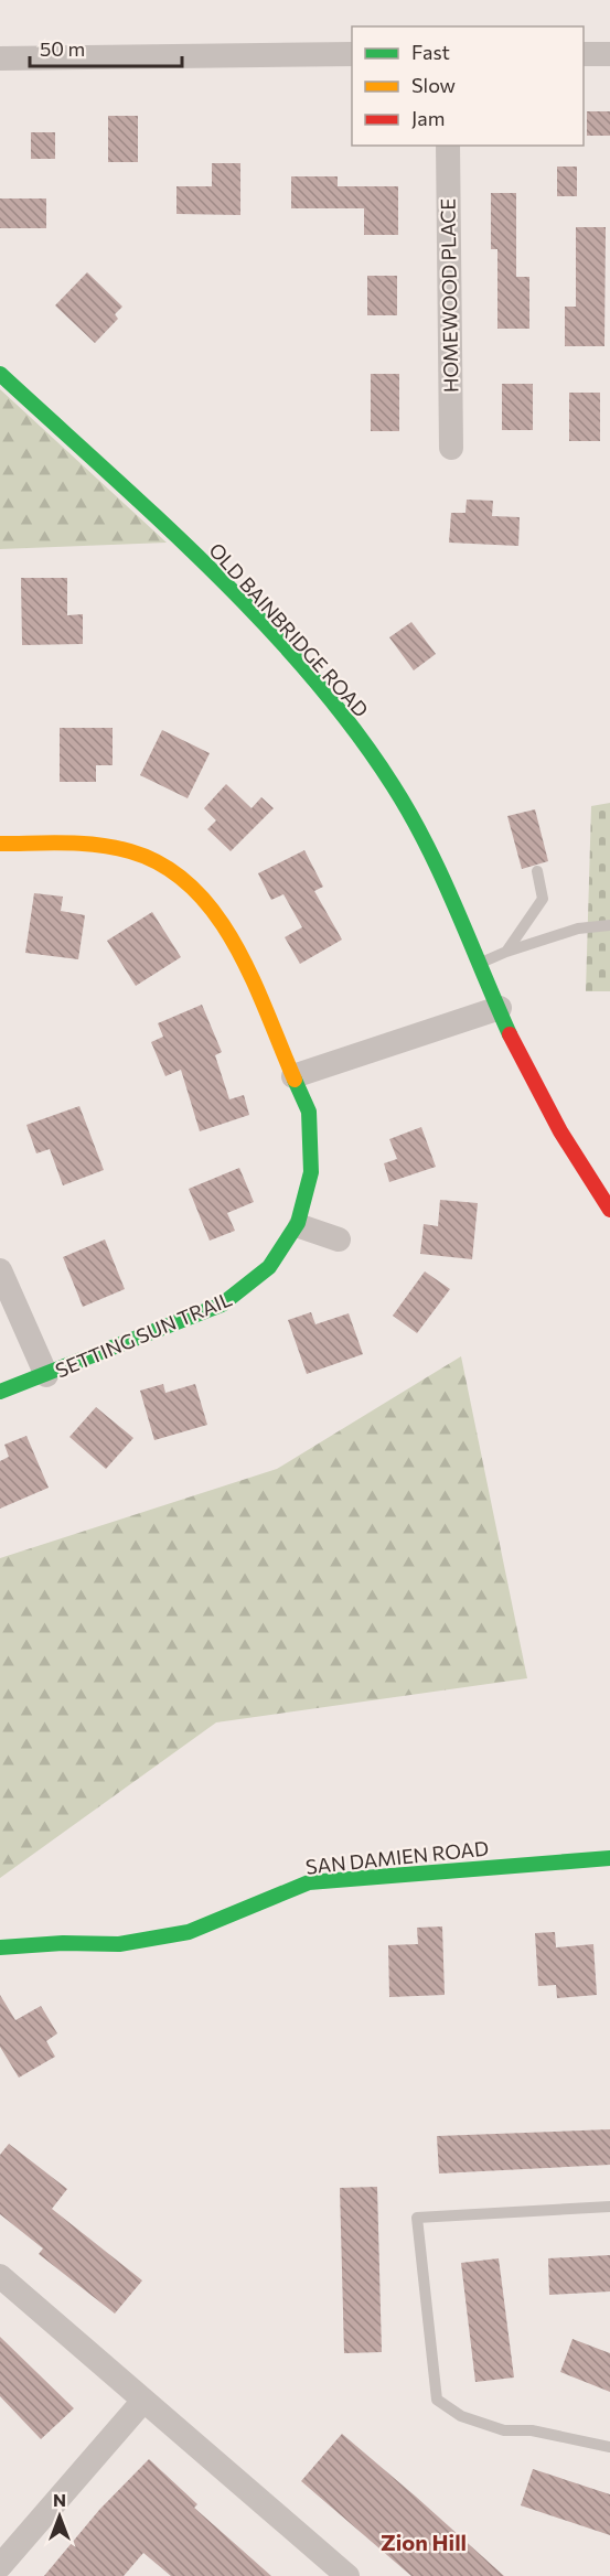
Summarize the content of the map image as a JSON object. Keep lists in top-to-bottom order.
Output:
{
  "streets": {
    "street": [
      "HOMEWOOD PLACE",
      "OLD BAINBRIDGE ROAD",
      "SETTING SUN TRAIL",
      "SAN DAMIEN ROAD"
    ]
  },
  "districts": ["Zion Hill"],
  "legend": ["Fast", "Slow", "Jam"],
  "scale_bar": "50 m",
  "north": "top"
}
